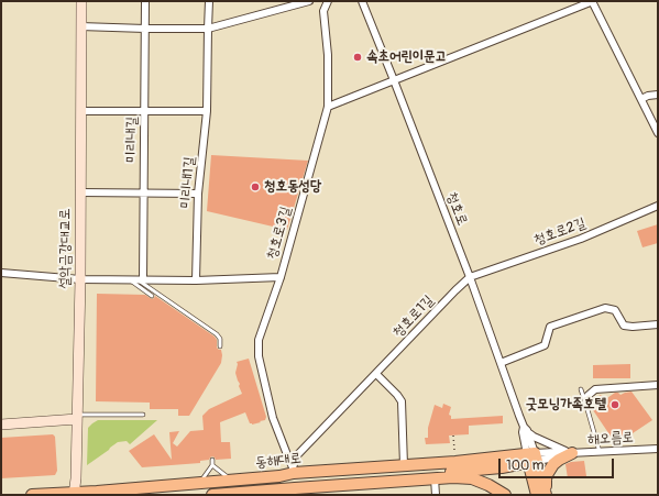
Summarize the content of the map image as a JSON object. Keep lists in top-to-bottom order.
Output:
{
  "streets": {
    "main road": ["동해대로"],
    "street": [
      "미리내길",
      "미리내1길",
      "청호로",
      "청호로2길",
      "청호로3길",
      "설악금강대교로",
      "청호로1길",
      "해오름로"
    ]
  },
  "crossings": [
    ["청호로", "청호로2길"],
    ["청호로", "청호로1길"],
    ["청호로", "해오름로"],
    ["청호로", "동해대로"],
    ["청호로2길", "청호로1길"],
    ["청호로3길", "청호로1길"],
    ["청호로3길", "동해대로"],
    ["설악금강대교로", "동해대로"],
    ["청호로1길", "동해대로"],
    ["해오름로", "동해대로"]
  ],
  "places": ["속초어린이문고", "청호동성당", "굿모닝가족호텔"],
  "scale_bar": "100 m"
}
